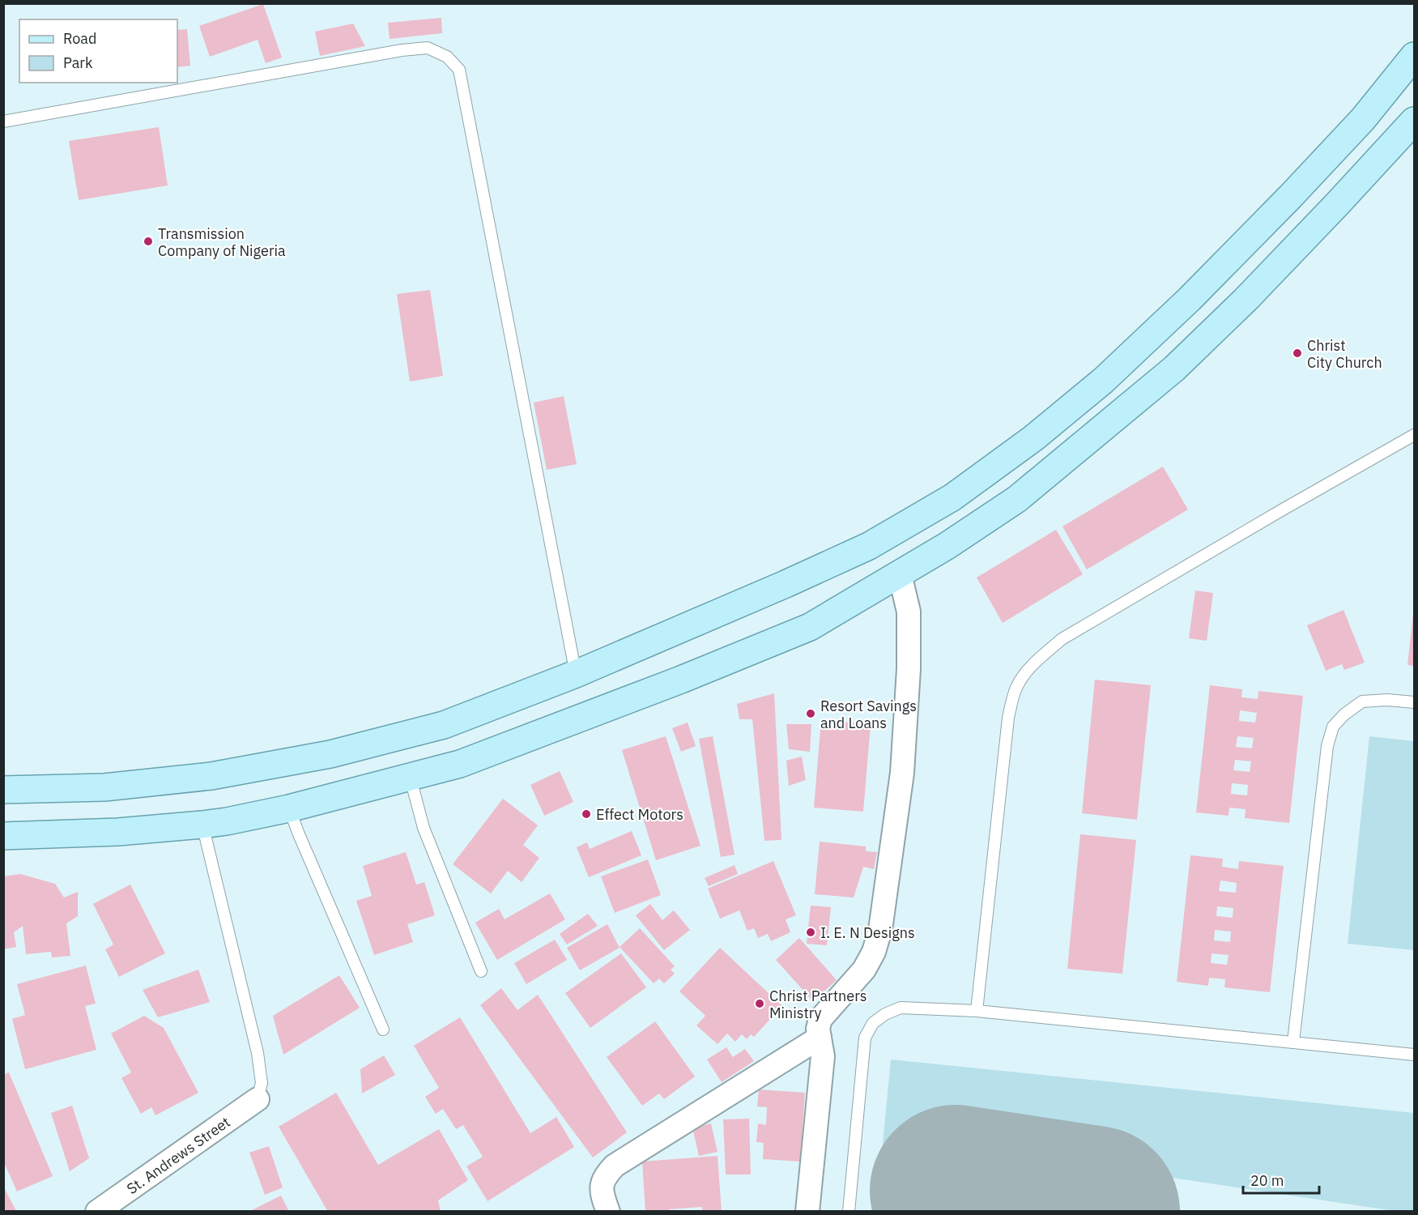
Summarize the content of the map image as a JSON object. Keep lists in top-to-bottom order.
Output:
{
  "streets": {
    "street": ["St. Andrews Street"]
  },
  "places": [
    "Transmission Company of Nigeria",
    "Christ City Church",
    "Resort Savings and Loans",
    "Effect Motors",
    "I. E. N Designs",
    "Christ Partners Ministry"
  ],
  "legend": ["Road", "Park"],
  "scale_bar": "20 m"
}
